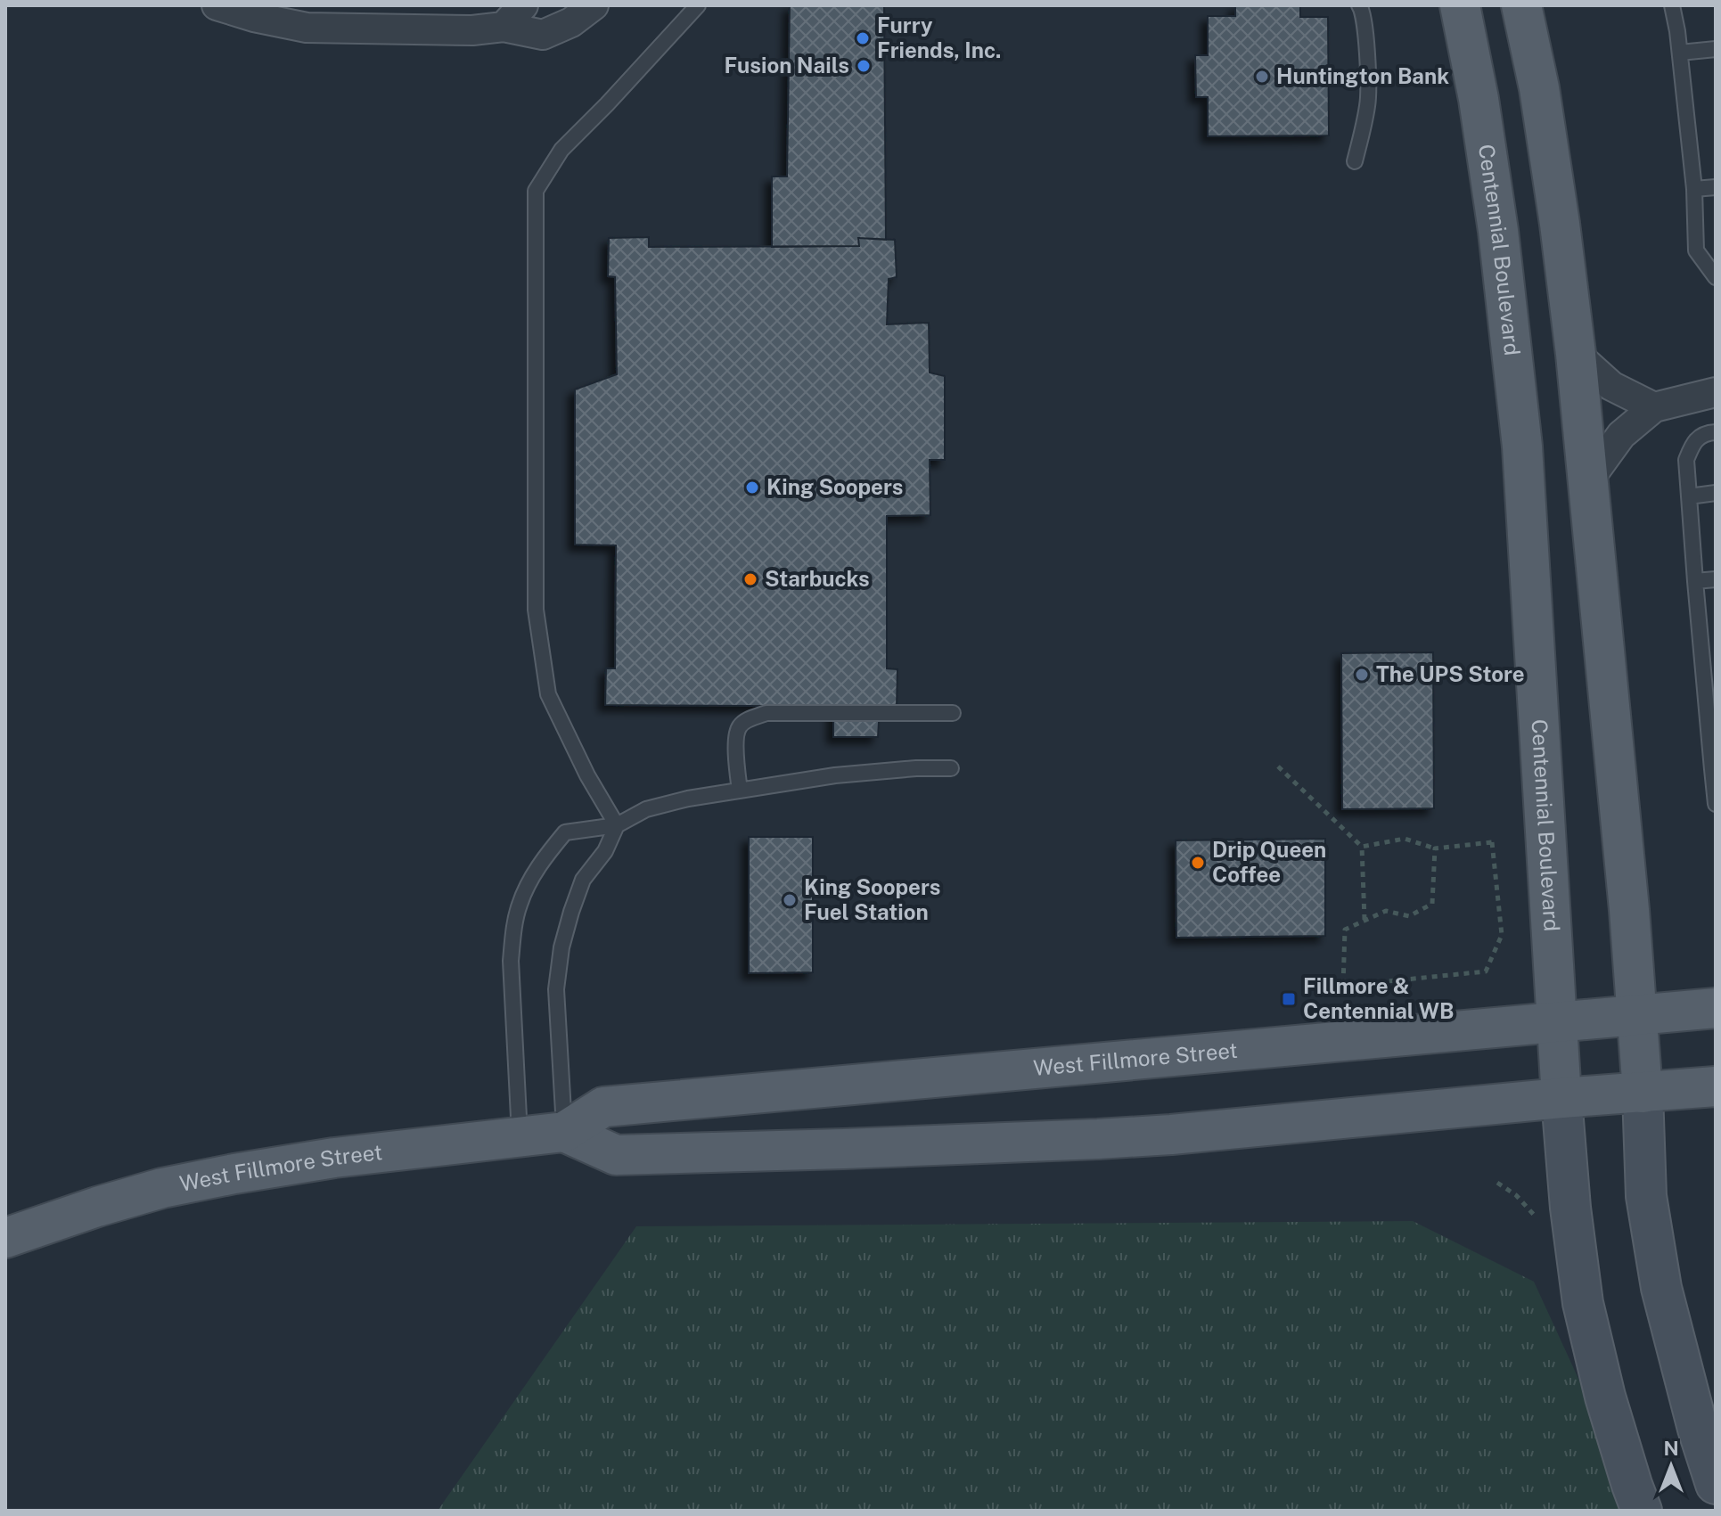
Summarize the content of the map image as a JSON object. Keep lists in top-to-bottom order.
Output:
{
  "streets": {
    "main road": ["Centennial Boulevard", "West Fillmore Street"]
  },
  "crossings": [
    ["Centennial Boulevard", "West Fillmore Street"]
  ],
  "places": {
    "other": [
      "Furry Friends, Inc.",
      "Fusion Nails",
      "Huntington Bank",
      "King Soopers",
      "Starbucks",
      "The UPS Store",
      "Drip Queen Coffee",
      "King Soopers Fuel Station"
    ],
    "transit": ["Fillmore & Centennial WB"]
  },
  "north": "top"
}
